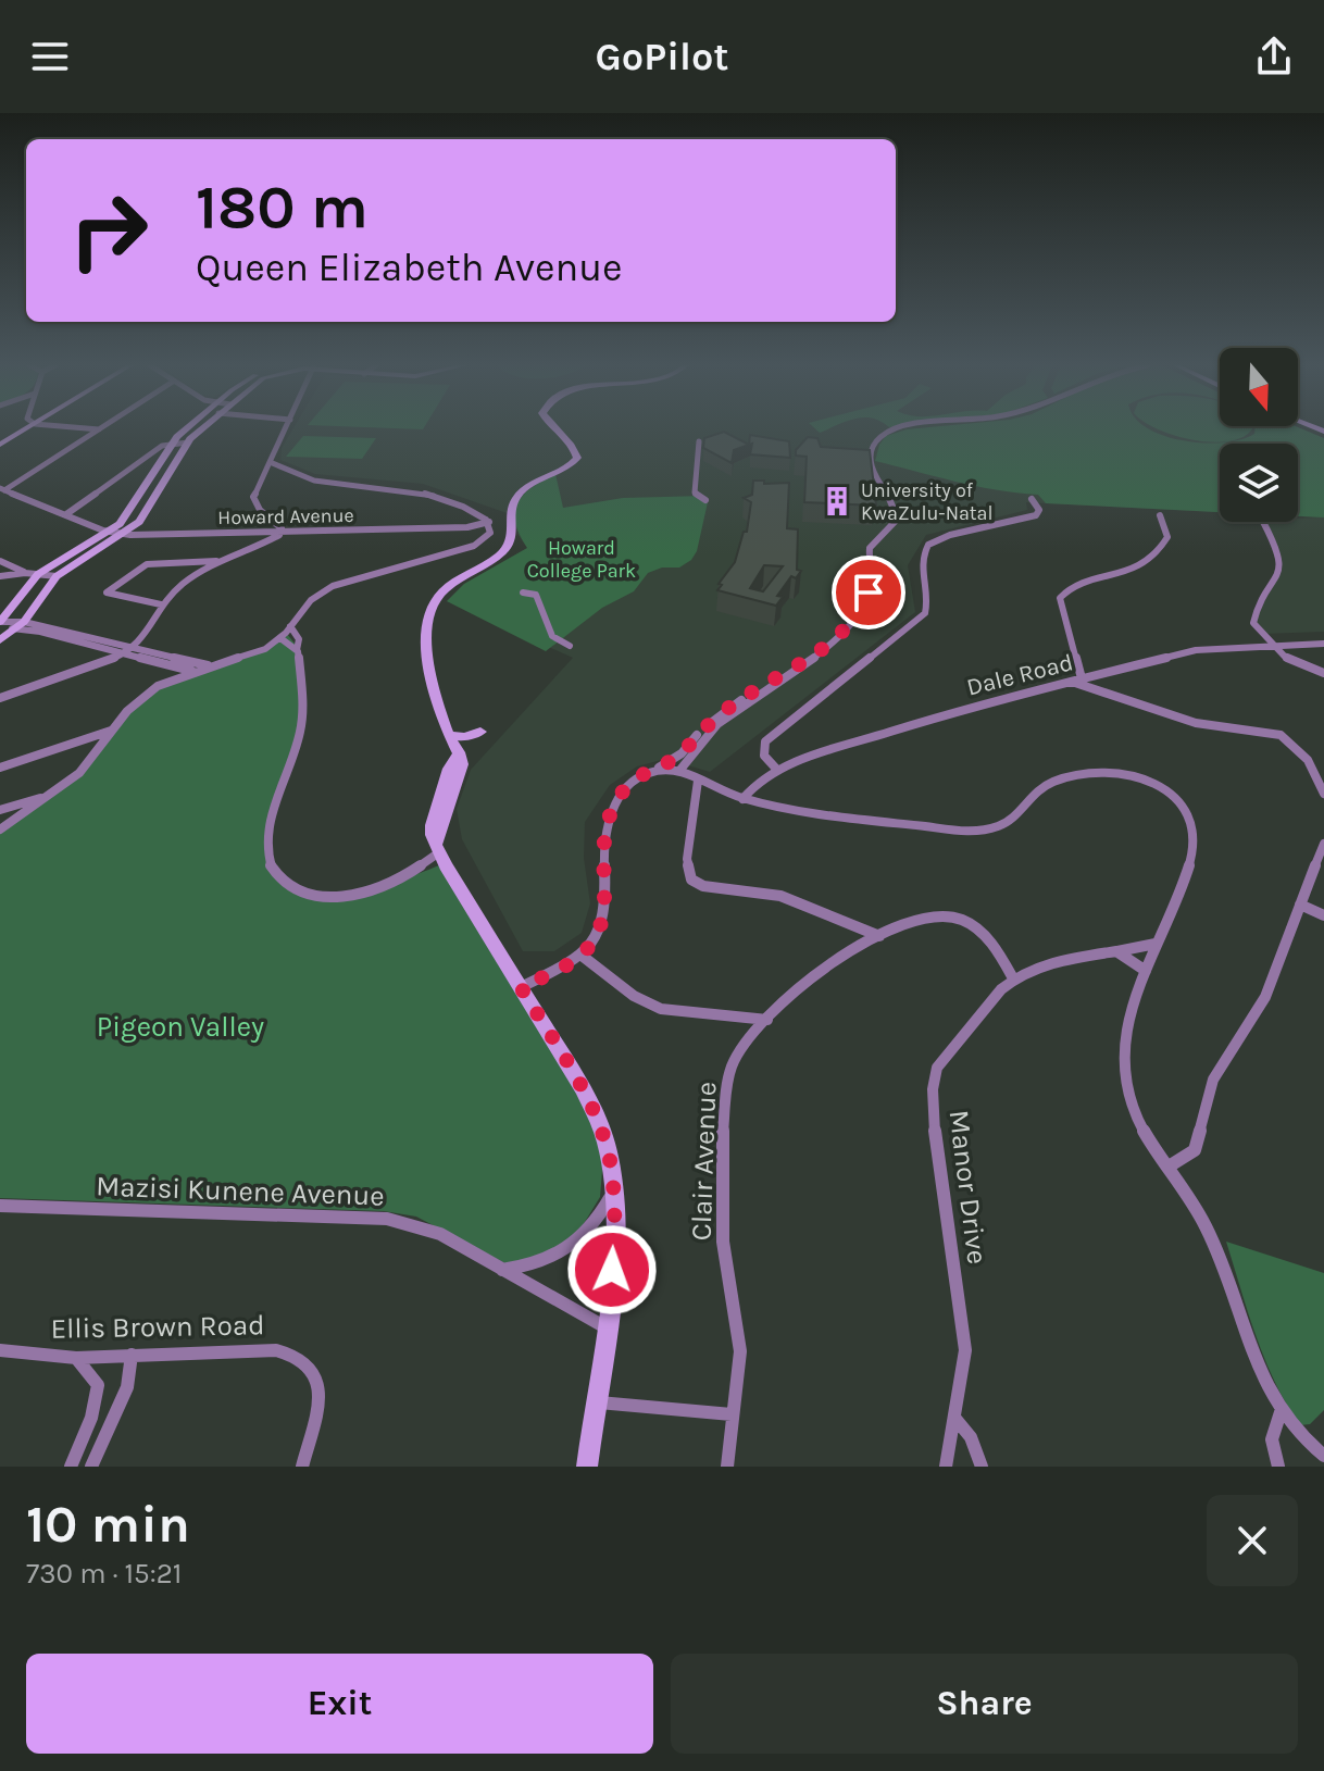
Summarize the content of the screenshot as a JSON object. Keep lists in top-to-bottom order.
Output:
{
  "streets": {
    "street": [
      "Howard Avenue",
      "Dale Road",
      "Clair Avenue",
      "Manor Drive",
      "Mazisi Kunene Avenue",
      "Ellis Brown Road"
    ]
  },
  "crossings": [
    ["Clair Avenue", "Manor Drive"]
  ],
  "parks": ["Howard College Park", "Pigeon Valley"],
  "places": {
    "building": ["University of KwaZulu-Natal"]
  },
  "north": "bottom",
  "page": {
    "header": "GoPilot",
    "turn": ["180 m", "Queen Elizabeth Avenue"],
    "heading": ["10 min", "730 m · 15:21"],
    "buttons": ["Exit", "Share"]
  }
}
